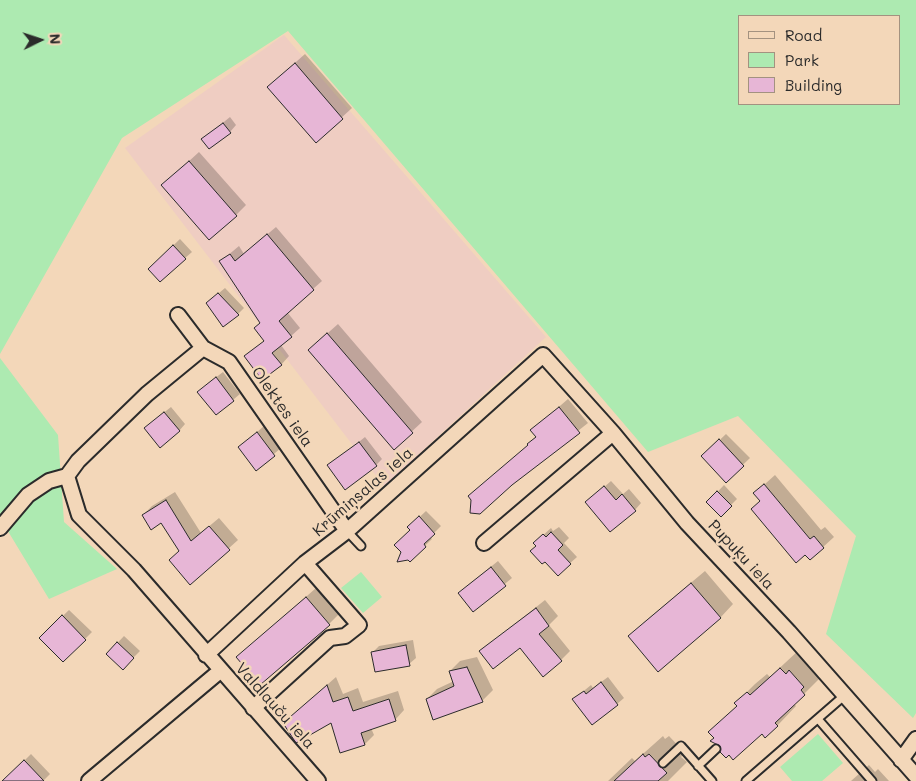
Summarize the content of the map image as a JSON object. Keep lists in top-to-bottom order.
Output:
{
  "streets": {
    "street": [
      "Olektes iela",
      "Krūmiņsalas iela",
      "Pupuķu iela",
      "Valdlauču iela"
    ]
  },
  "crossings": [
    ["Olektes iela", "Krūmiņsalas iela"],
    ["Krūmiņsalas iela", "Pupuķu iela"],
    ["Krūmiņsalas iela", "Valdlauču iela"]
  ],
  "legend": ["Road", "Park", "Building"],
  "north": "right"
}
